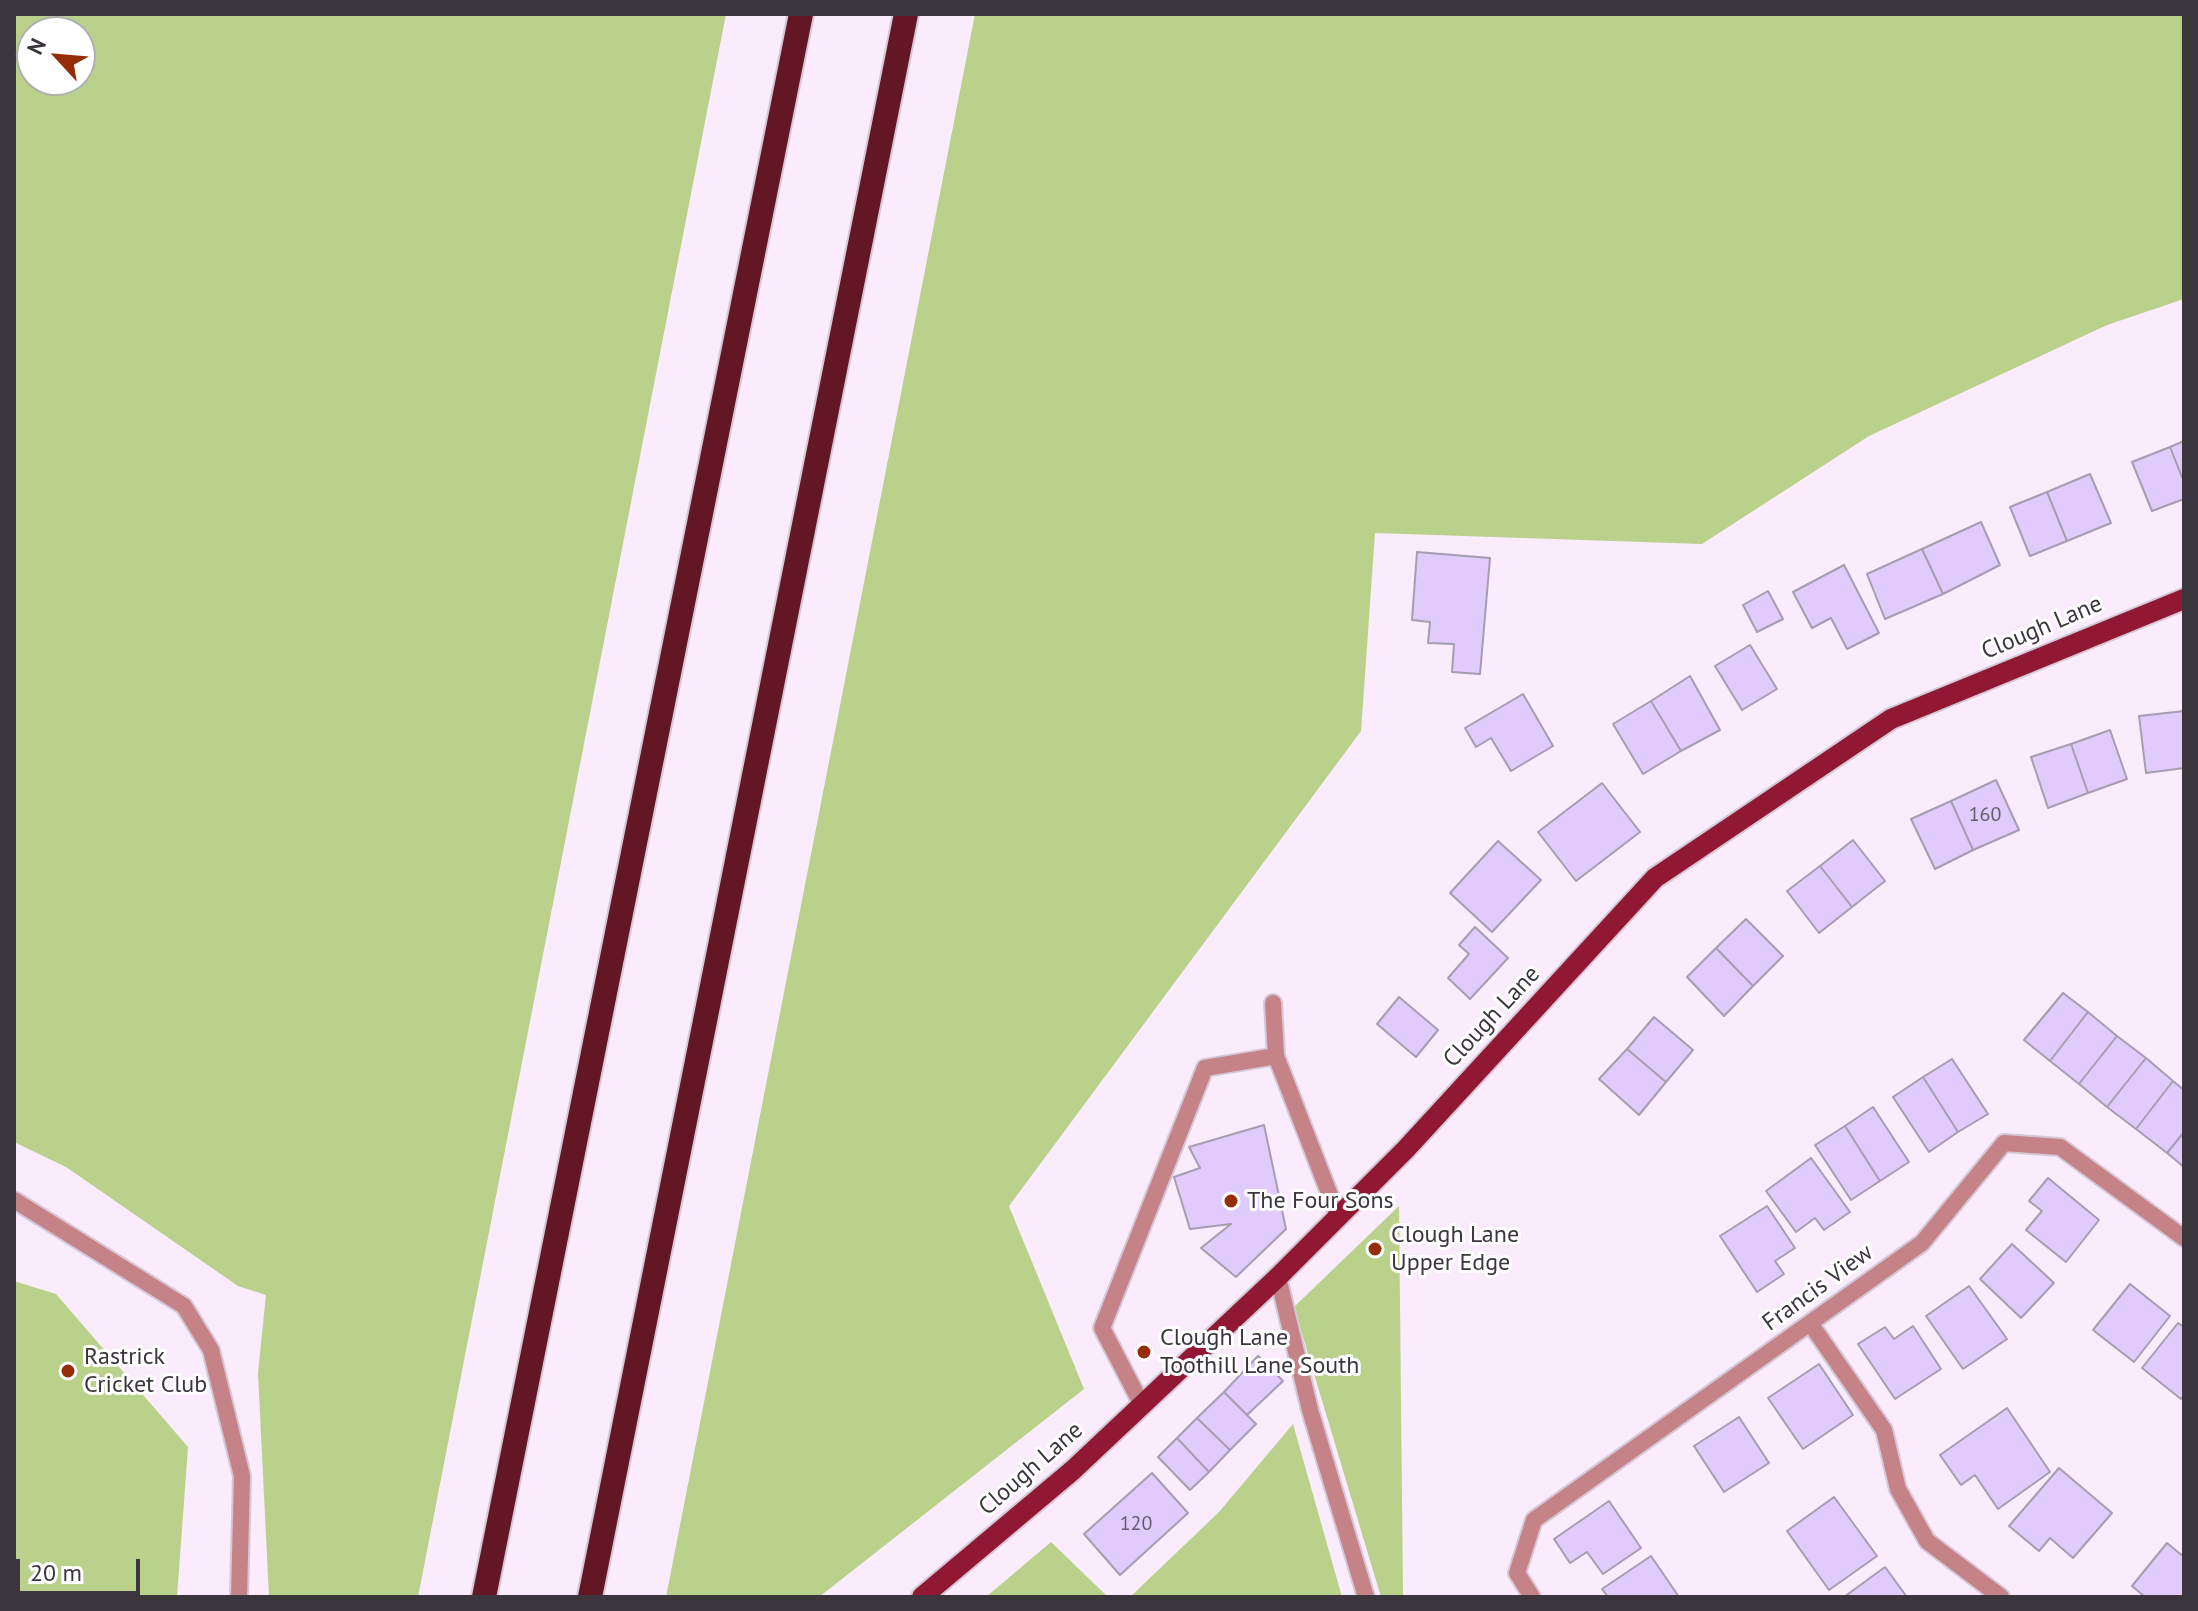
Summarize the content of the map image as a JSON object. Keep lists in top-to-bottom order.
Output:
{
  "streets": {
    "main road": ["Clough Lane"],
    "street": ["Francis View"]
  },
  "places": [
    "The Four Sons",
    "Clough Lane Upper Edge",
    "Clough Lane Toothill Lane South",
    "Rastrick Cricket Club"
  ],
  "house_numbers": ["160", "120"],
  "scale_bar": "20 m",
  "north": "top left"
}
